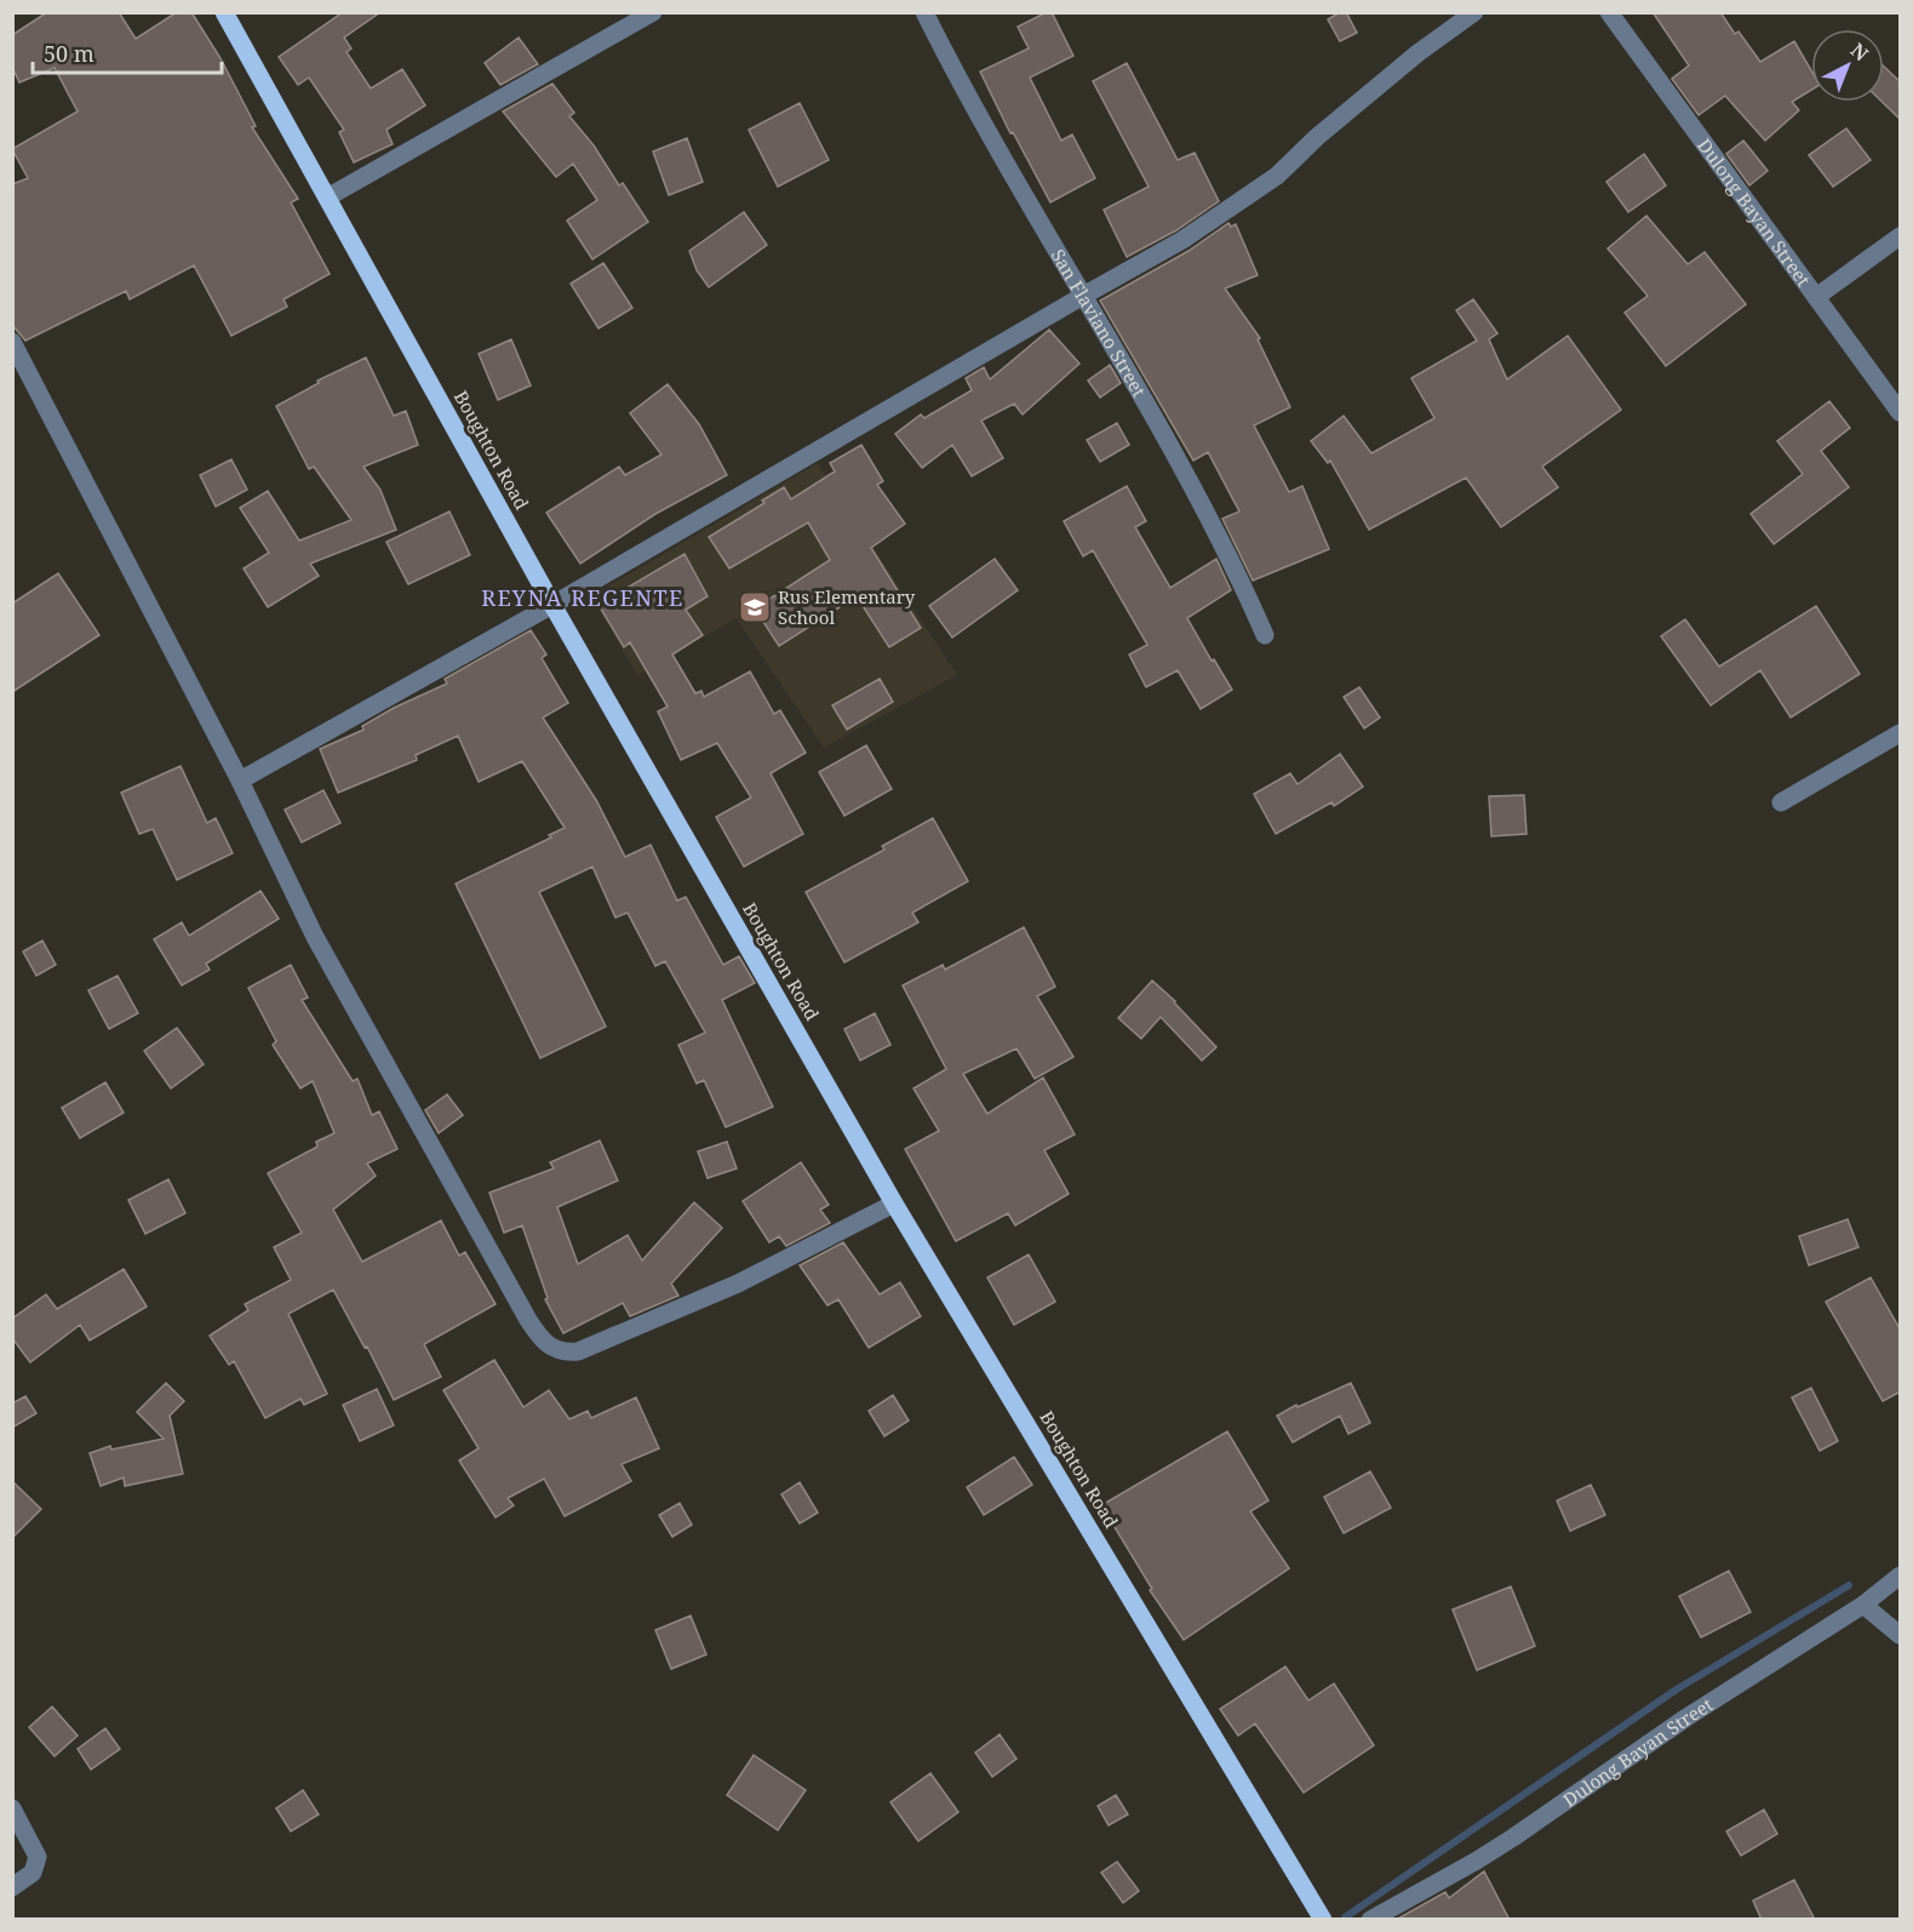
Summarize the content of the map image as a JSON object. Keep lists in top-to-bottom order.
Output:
{
  "streets": {
    "main road": ["Boughton Road"],
    "street": ["Dulong Bayan Street", "San Flaviano Street"]
  },
  "districts": ["REYNA REGENTE"],
  "places": {
    "school or university": ["Rus Elementary School"]
  },
  "scale_bar": "50 m",
  "north": "top right"
}
